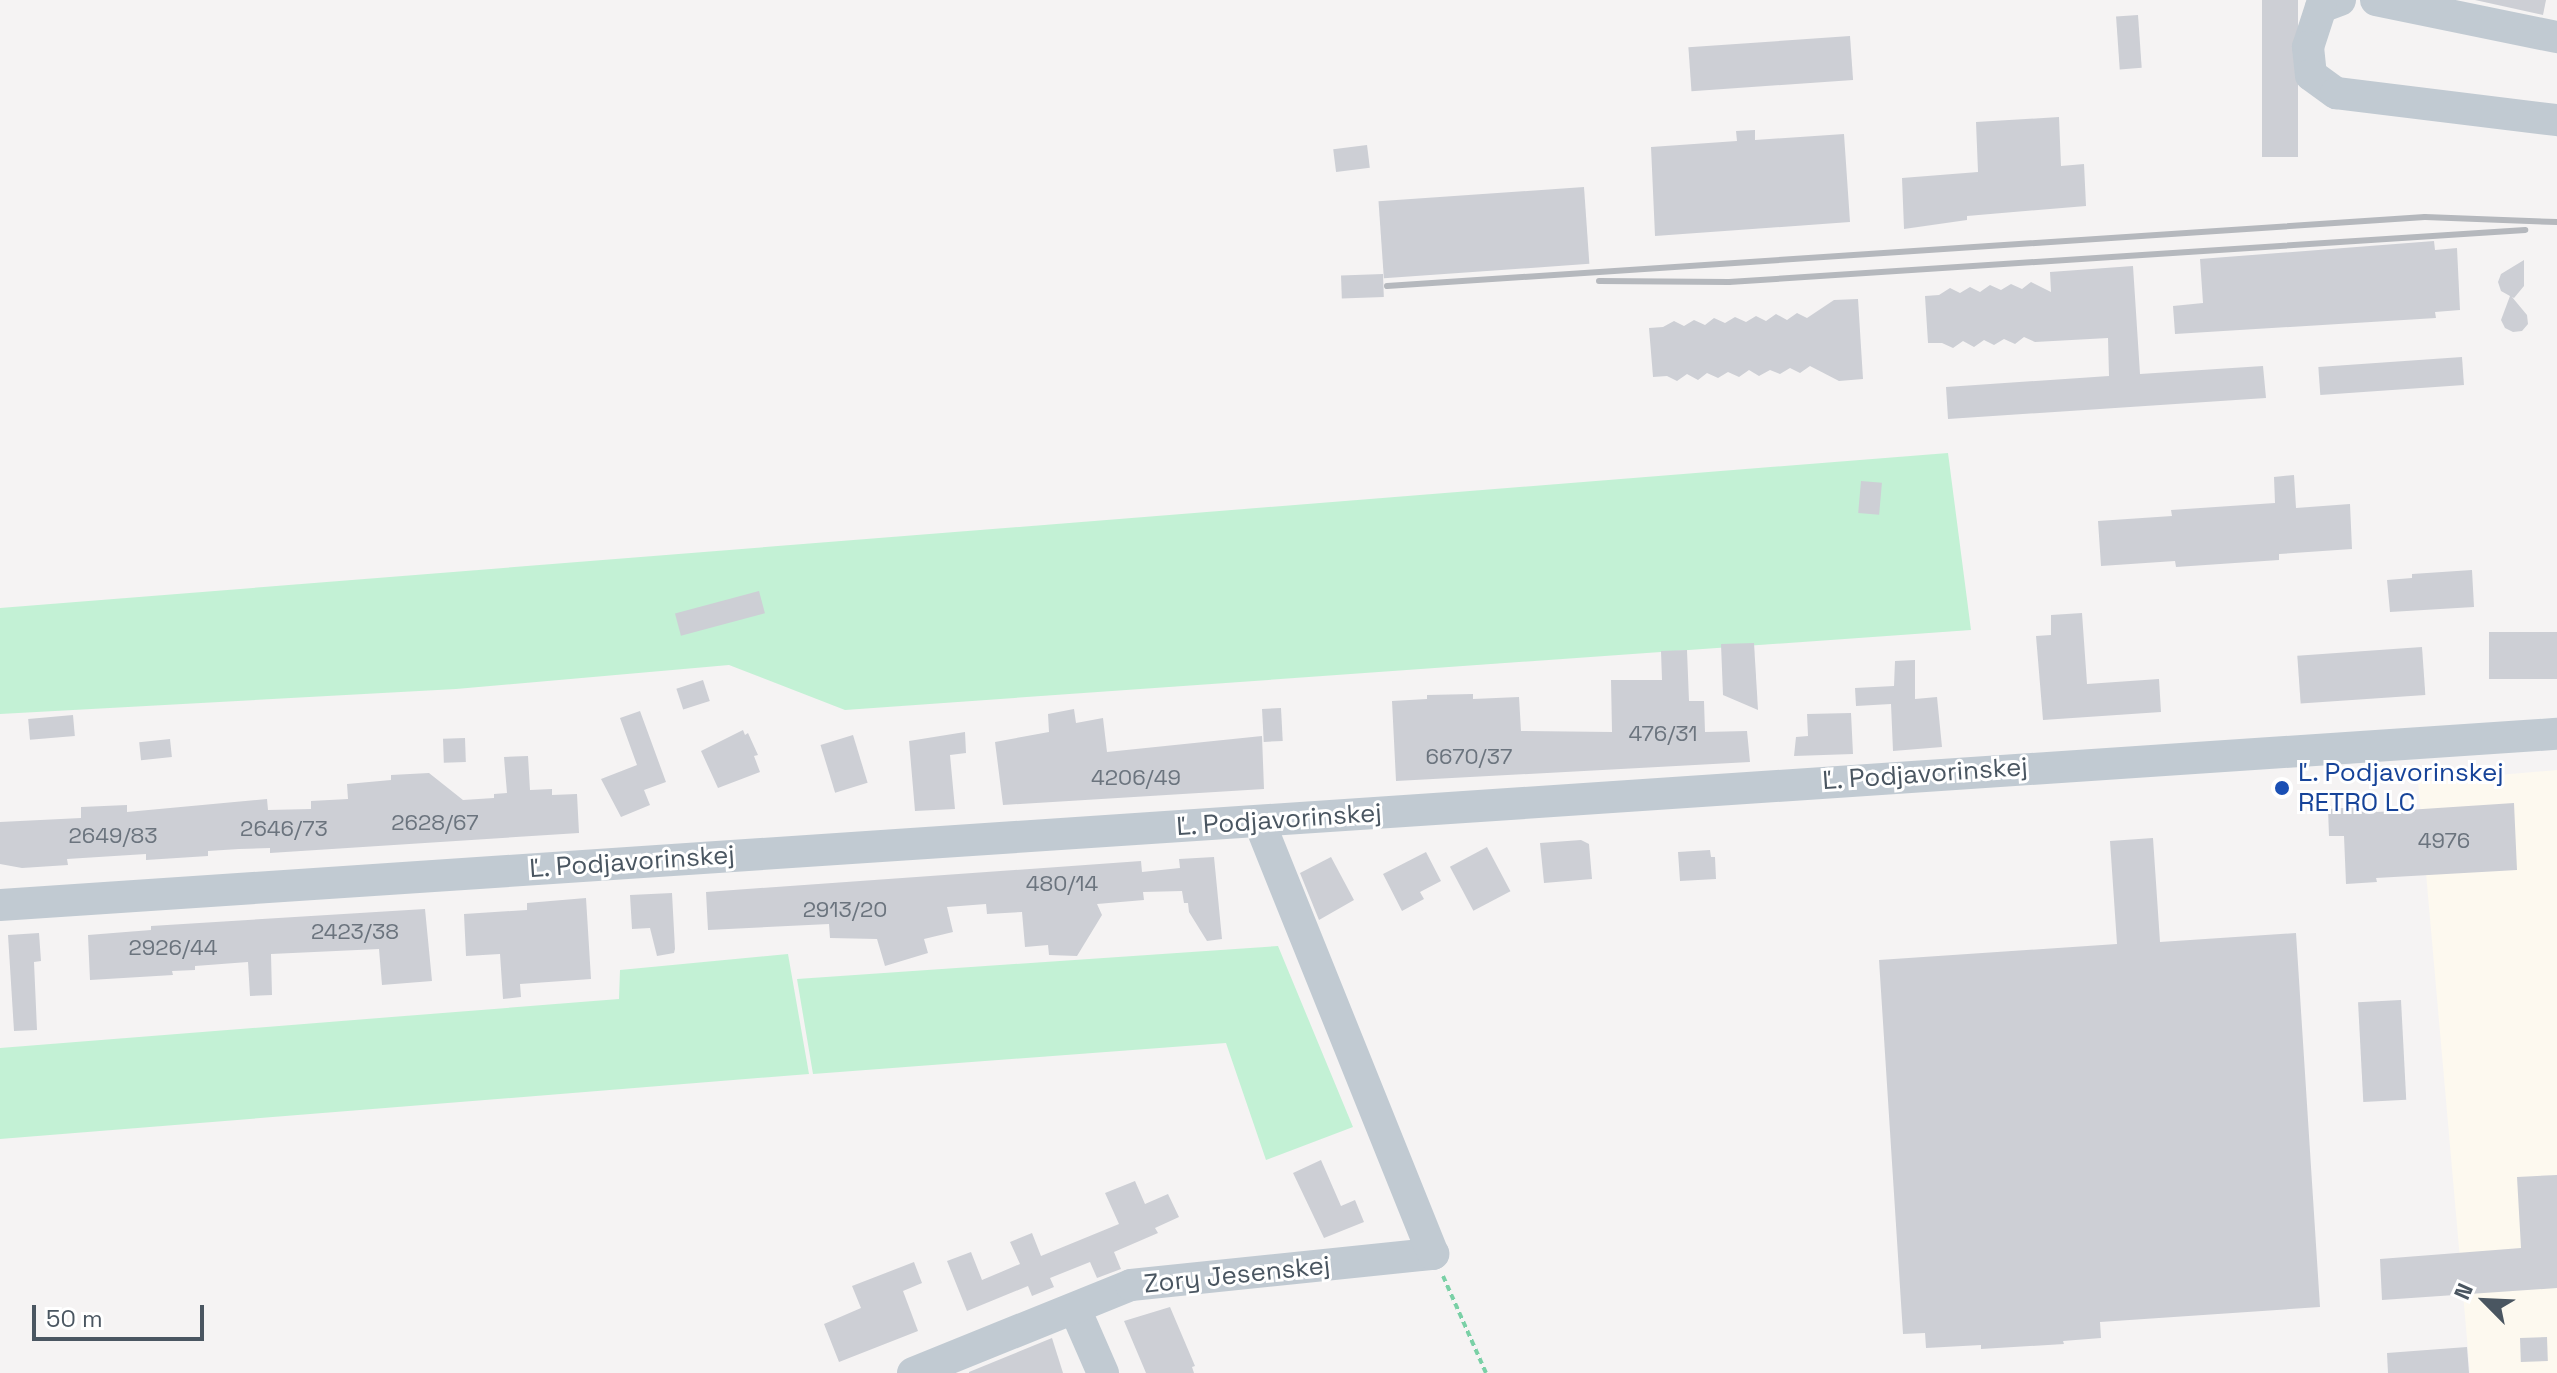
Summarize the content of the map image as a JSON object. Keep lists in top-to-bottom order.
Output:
{
  "streets": {
    "street": ["Ľ. Podjavorinskej", "Zory Jesenskej"]
  },
  "places": ["Ľ. Podjavorinskej RETRO LC"],
  "house_numbers": [
    "476/31",
    "6670/37",
    "4206/49",
    "2628/67",
    "2646/73",
    "2649/83",
    "4976",
    "480/14",
    "2913/20",
    "2423/38",
    "2926/44"
  ],
  "scale_bar": "50 m",
  "north": "top left"
}
